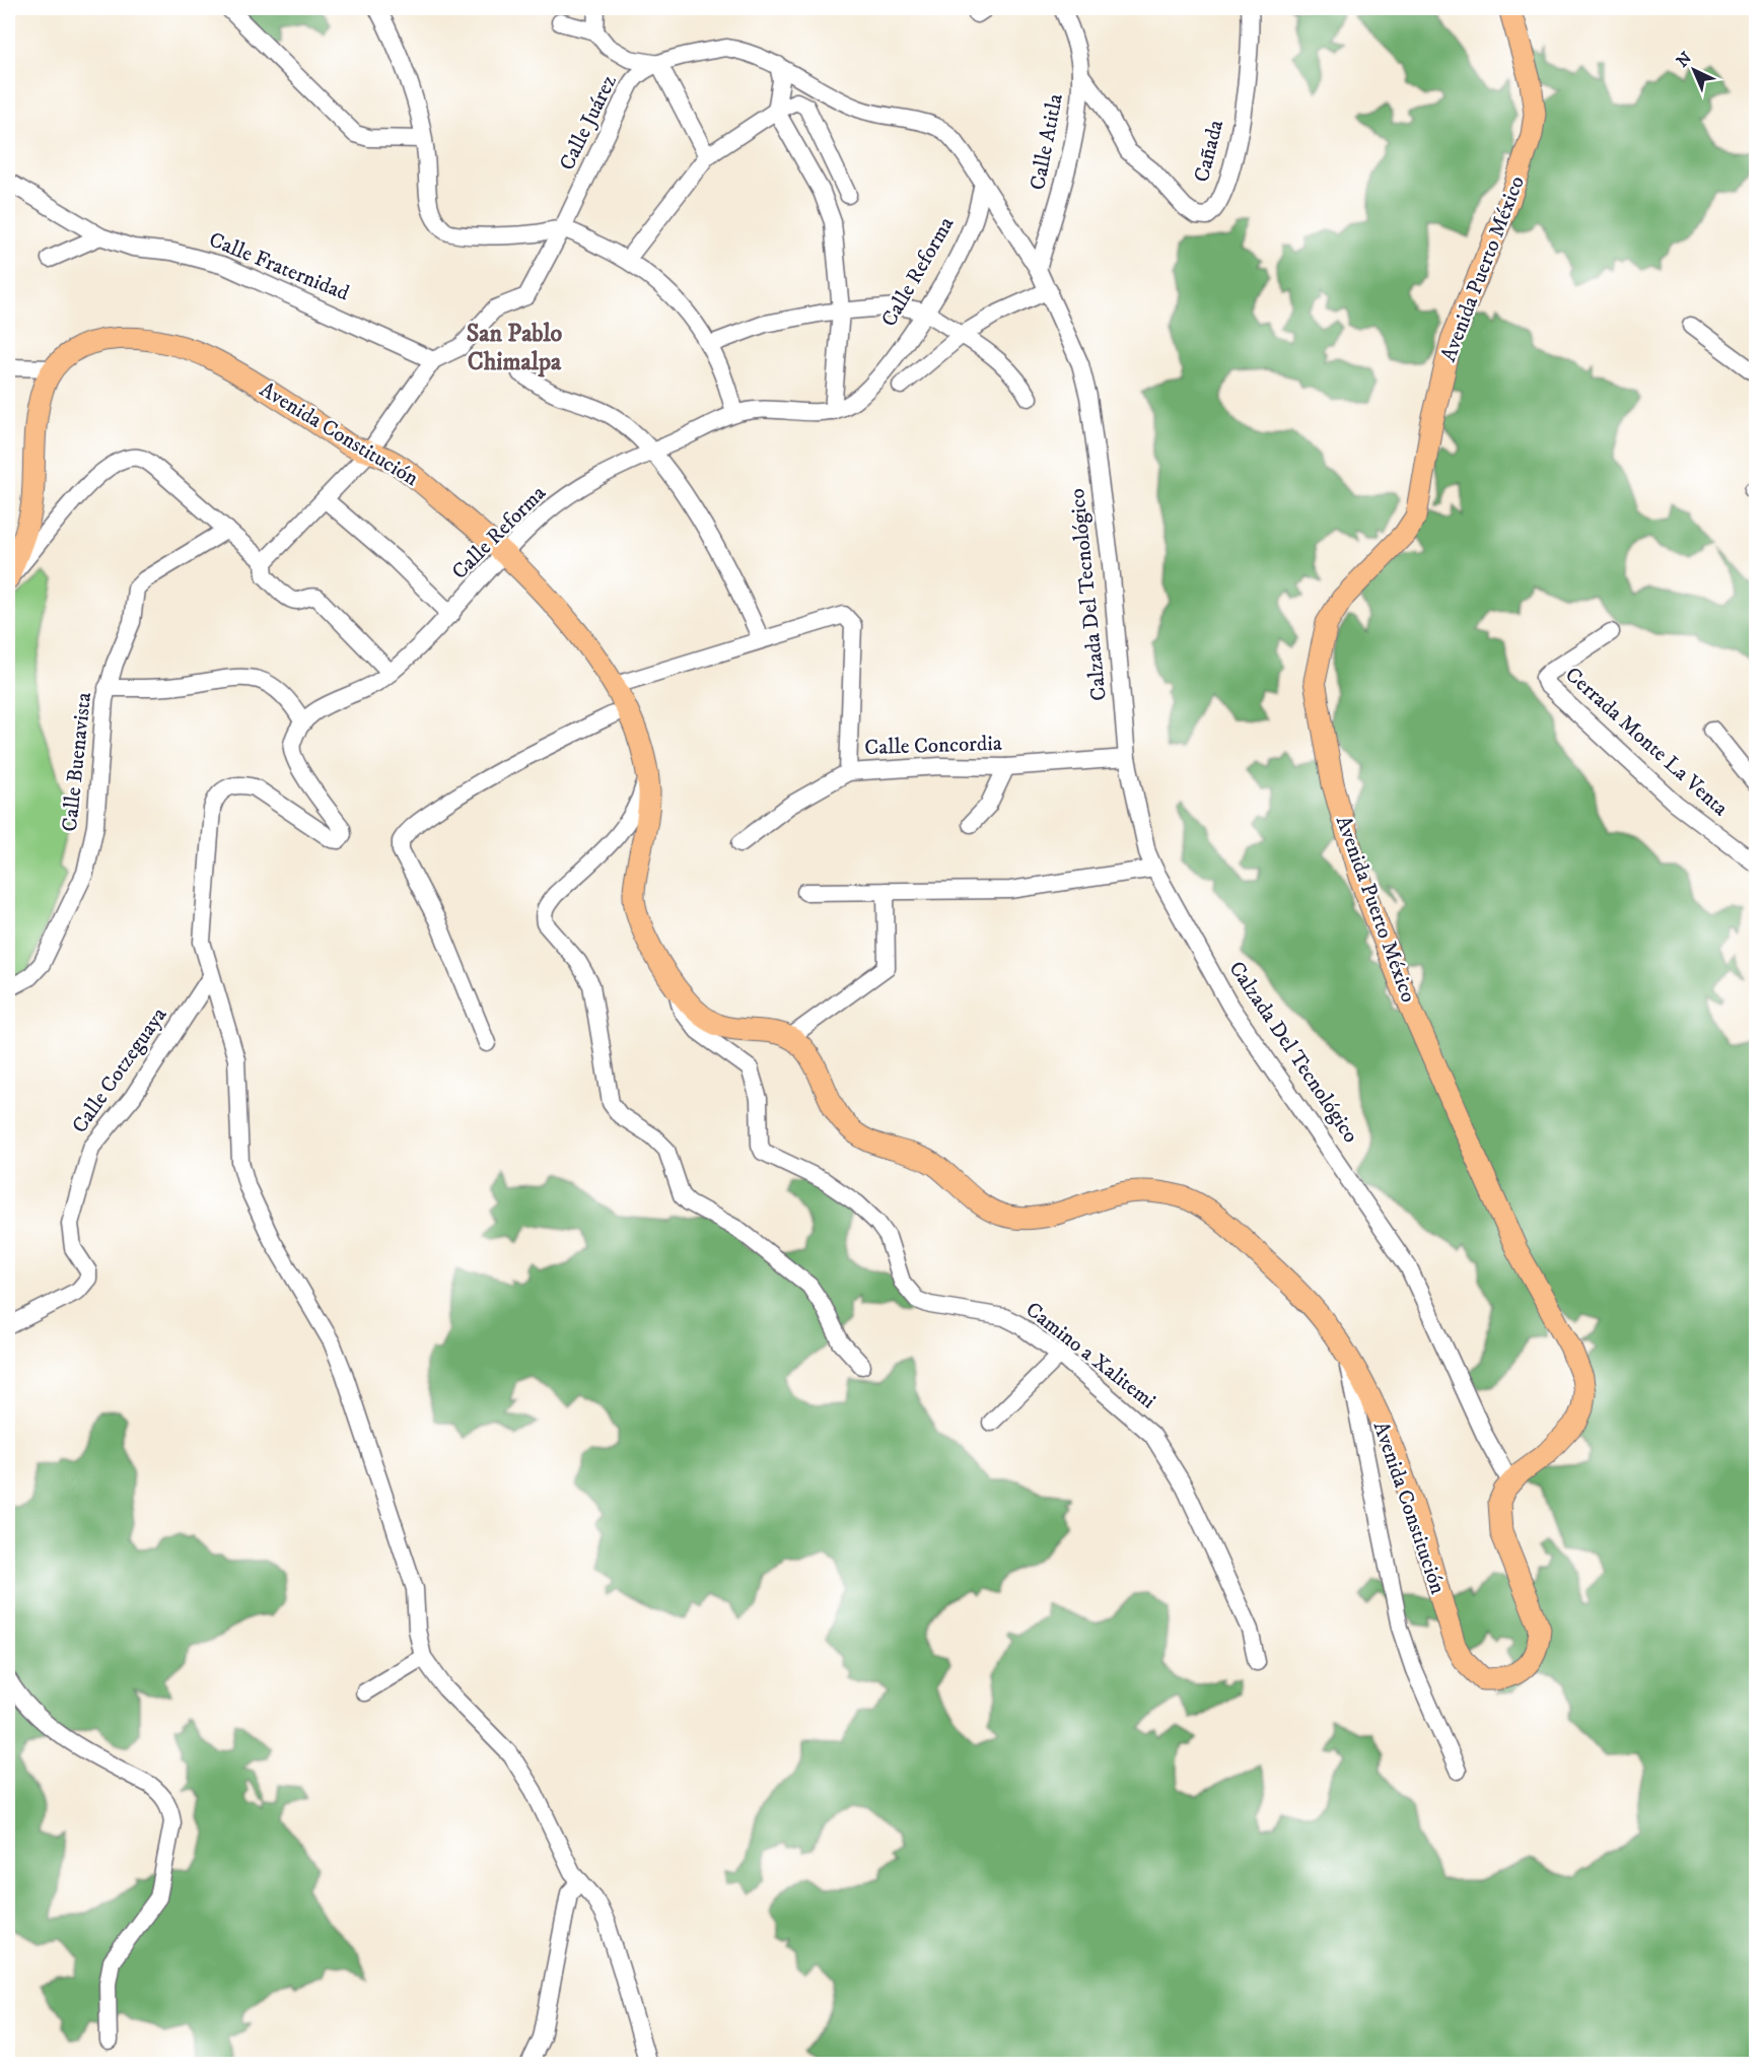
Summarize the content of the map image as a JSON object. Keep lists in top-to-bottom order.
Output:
{
  "streets": {
    "main road": ["Avenida Puerto México", "Avenida Constitución"],
    "street": [
      "Calle Juárez",
      "Calle Atitla",
      "Cañada",
      "Calle Fraternidad",
      "Calle Reforma",
      "Calzada Del Tecnológico",
      "Cerrada Monte La Venta",
      "Calle Concordia",
      "Calle Buenavista",
      "Calle Cotzeguaya",
      "Camino a Xalitemi"
    ]
  },
  "crossings": [
    ["Calle Juárez", "Calle Atitla"],
    ["Calle Juárez", "Calle Fraternidad"],
    ["Calle Juárez", "Calle Reforma"],
    ["Calle Juárez", "Avenida Constitución"],
    ["Calle Juárez", "Calzada Del Tecnológico"],
    ["Calle Atitla", "Cañada"],
    ["Calle Atitla", "Calzada Del Tecnológico"],
    ["Avenida Puerto México", "Avenida Constitución"],
    ["Calle Reforma", "Avenida Constitución"],
    ["Avenida Constitución", "Calzada Del Tecnológico"],
    ["Avenida Constitución", "Calle Concordia"],
    ["Avenida Constitución", "Camino a Xalitemi"],
    ["Calzada Del Tecnológico", "Calle Concordia"]
  ],
  "districts": ["San Pablo Chimalpa"],
  "north": "top left"
}
